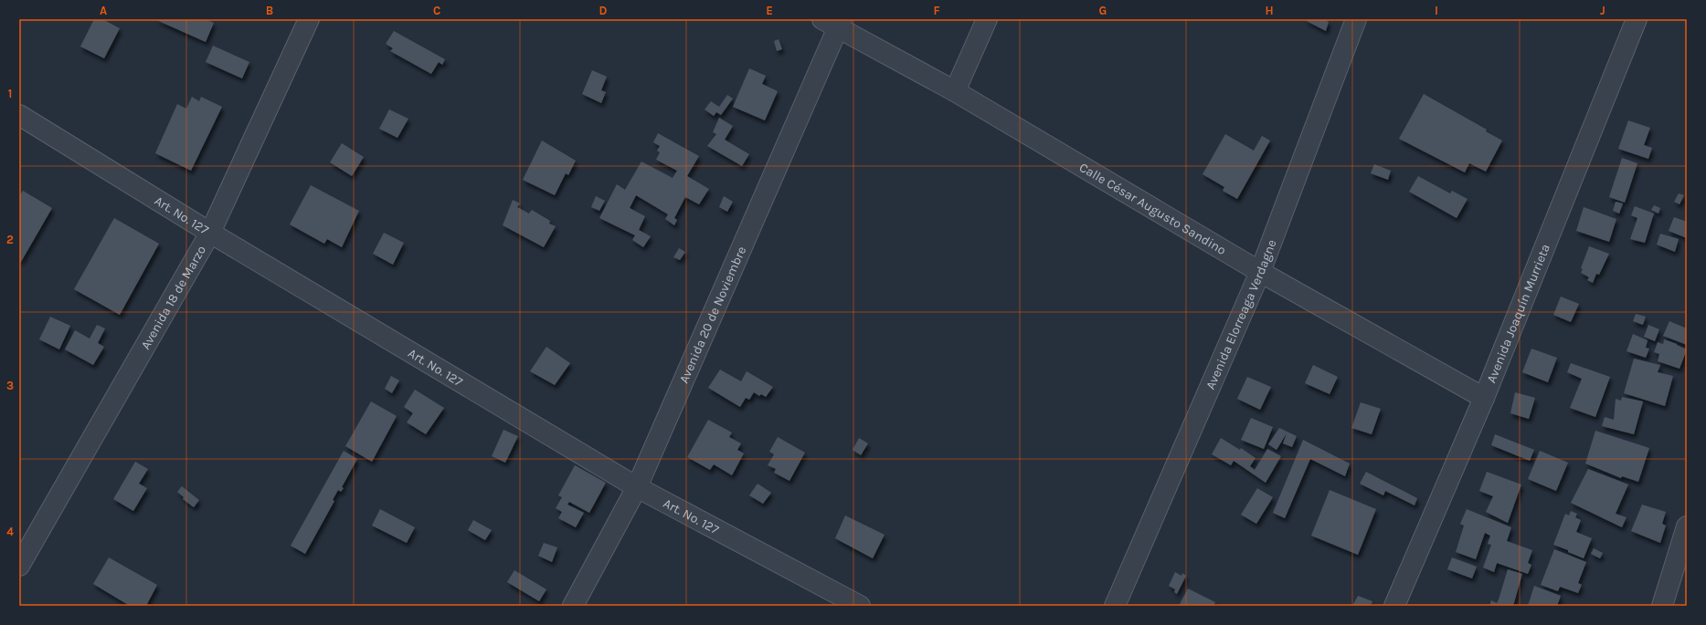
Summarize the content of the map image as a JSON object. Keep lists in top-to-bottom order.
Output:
{
  "streets": {
    "street": [
      "Calle César Augusto Sandino",
      "Art. No. 127",
      "Avenida 18 de Marzo",
      "Avenida Joaquín Murrieta",
      "Avenida 20 de Noviembre",
      "Avenida Elorreaga Verdagne"
    ]
  },
  "crossings": [
    ["Calle César Augusto Sandino", "Avenida Joaquín Murrieta"],
    ["Calle César Augusto Sandino", "Avenida 20 de Noviembre"],
    ["Calle César Augusto Sandino", "Avenida Elorreaga Verdagne"],
    ["Art. No. 127", "Avenida 18 de Marzo"],
    ["Art. No. 127", "Avenida 20 de Noviembre"]
  ],
  "grid": {
    "columns": [
      "A",
      "B",
      "C",
      "D",
      "E",
      "F",
      "G",
      "H",
      "I",
      "J"
    ],
    "rows": [
      "1",
      "2",
      "3",
      "4"
    ]
  }
}
